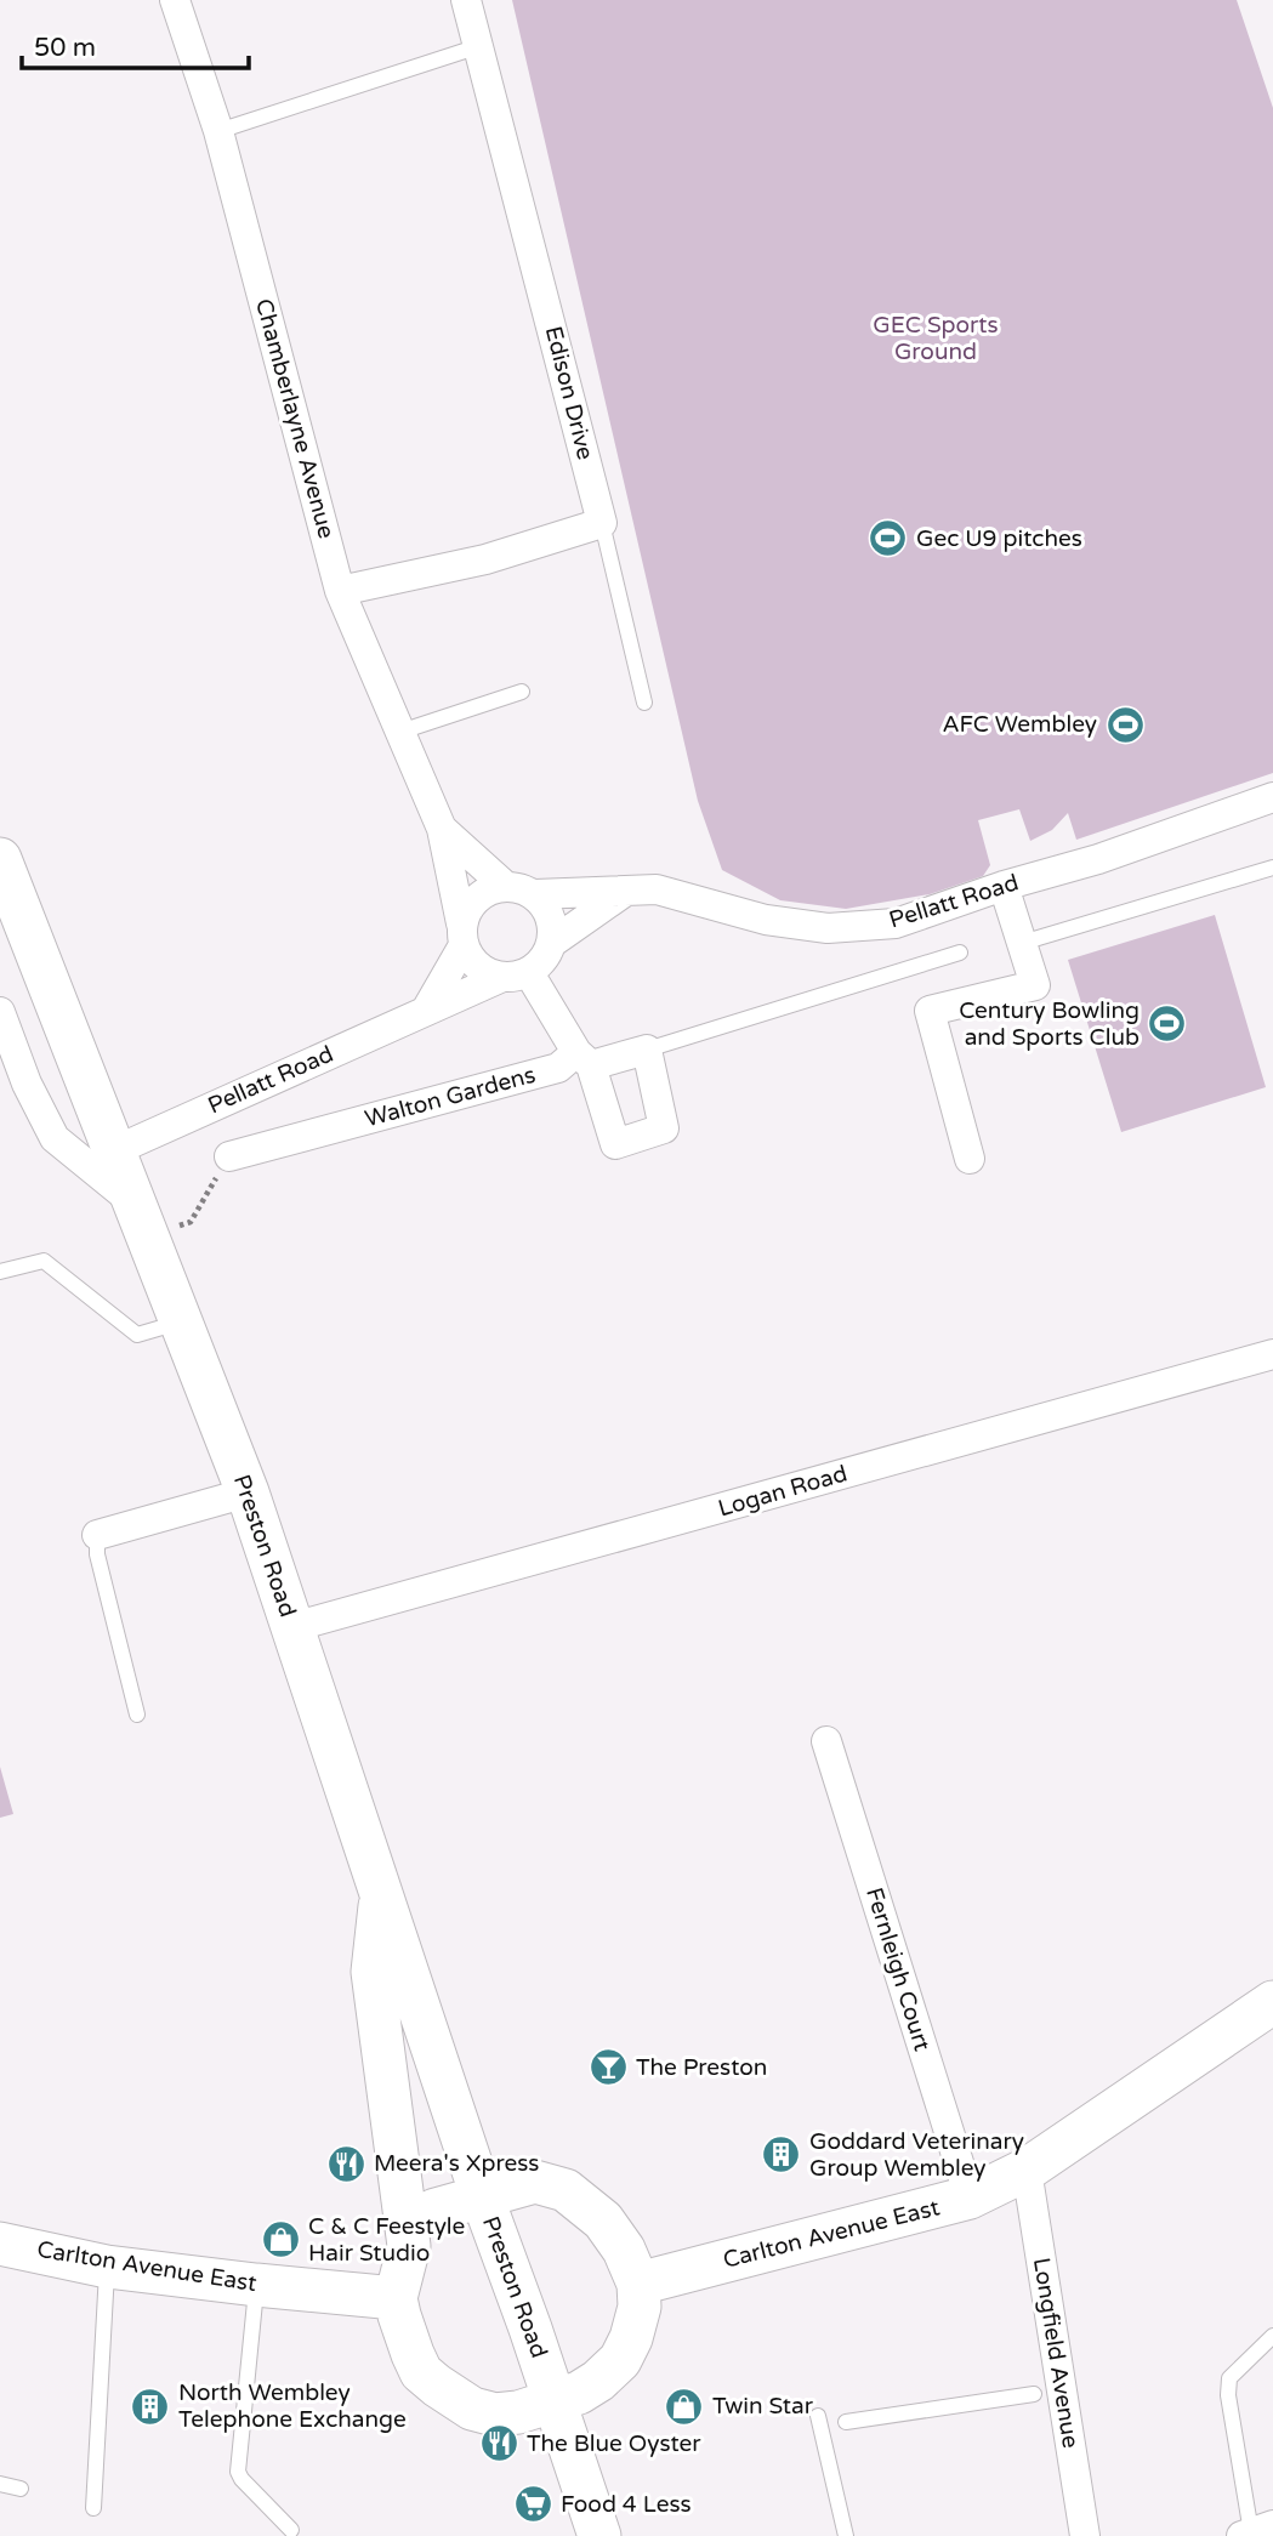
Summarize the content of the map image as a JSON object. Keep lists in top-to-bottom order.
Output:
{
  "streets": {
    "street": [
      "Edison Drive",
      "Chamberlayne Avenue",
      "Pellatt Road",
      "Walton Gardens",
      "Logan Road",
      "Preston Road",
      "Fernleigh Court",
      "Carlton Avenue East",
      "Longfield Avenue"
    ]
  },
  "crossings": [
    ["Chamberlayne Avenue", "Pellatt Road"],
    ["Pellatt Road", "Preston Road"],
    ["Logan Road", "Preston Road"],
    ["Fernleigh Court", "Carlton Avenue East"],
    ["Carlton Avenue East", "Longfield Avenue"]
  ],
  "parks": ["GEC Sports Ground"],
  "places": {
    "sports": ["Gec U9 pitches", "AFC Wembley", "Century Bowling and Sports Club"],
    "bar": ["The Preston"],
    "building": ["Goddard Veterinary Group Wembley", "North Wembley Telephone Exchange"],
    "restaurant": ["Meera's Xpress", "The Blue Oyster"],
    "shop": ["C & C Feestyle Hair Studio", "Twin Star"],
    "supermarket": ["Food 4 Less"]
  },
  "scale_bar": "50 m"
}
